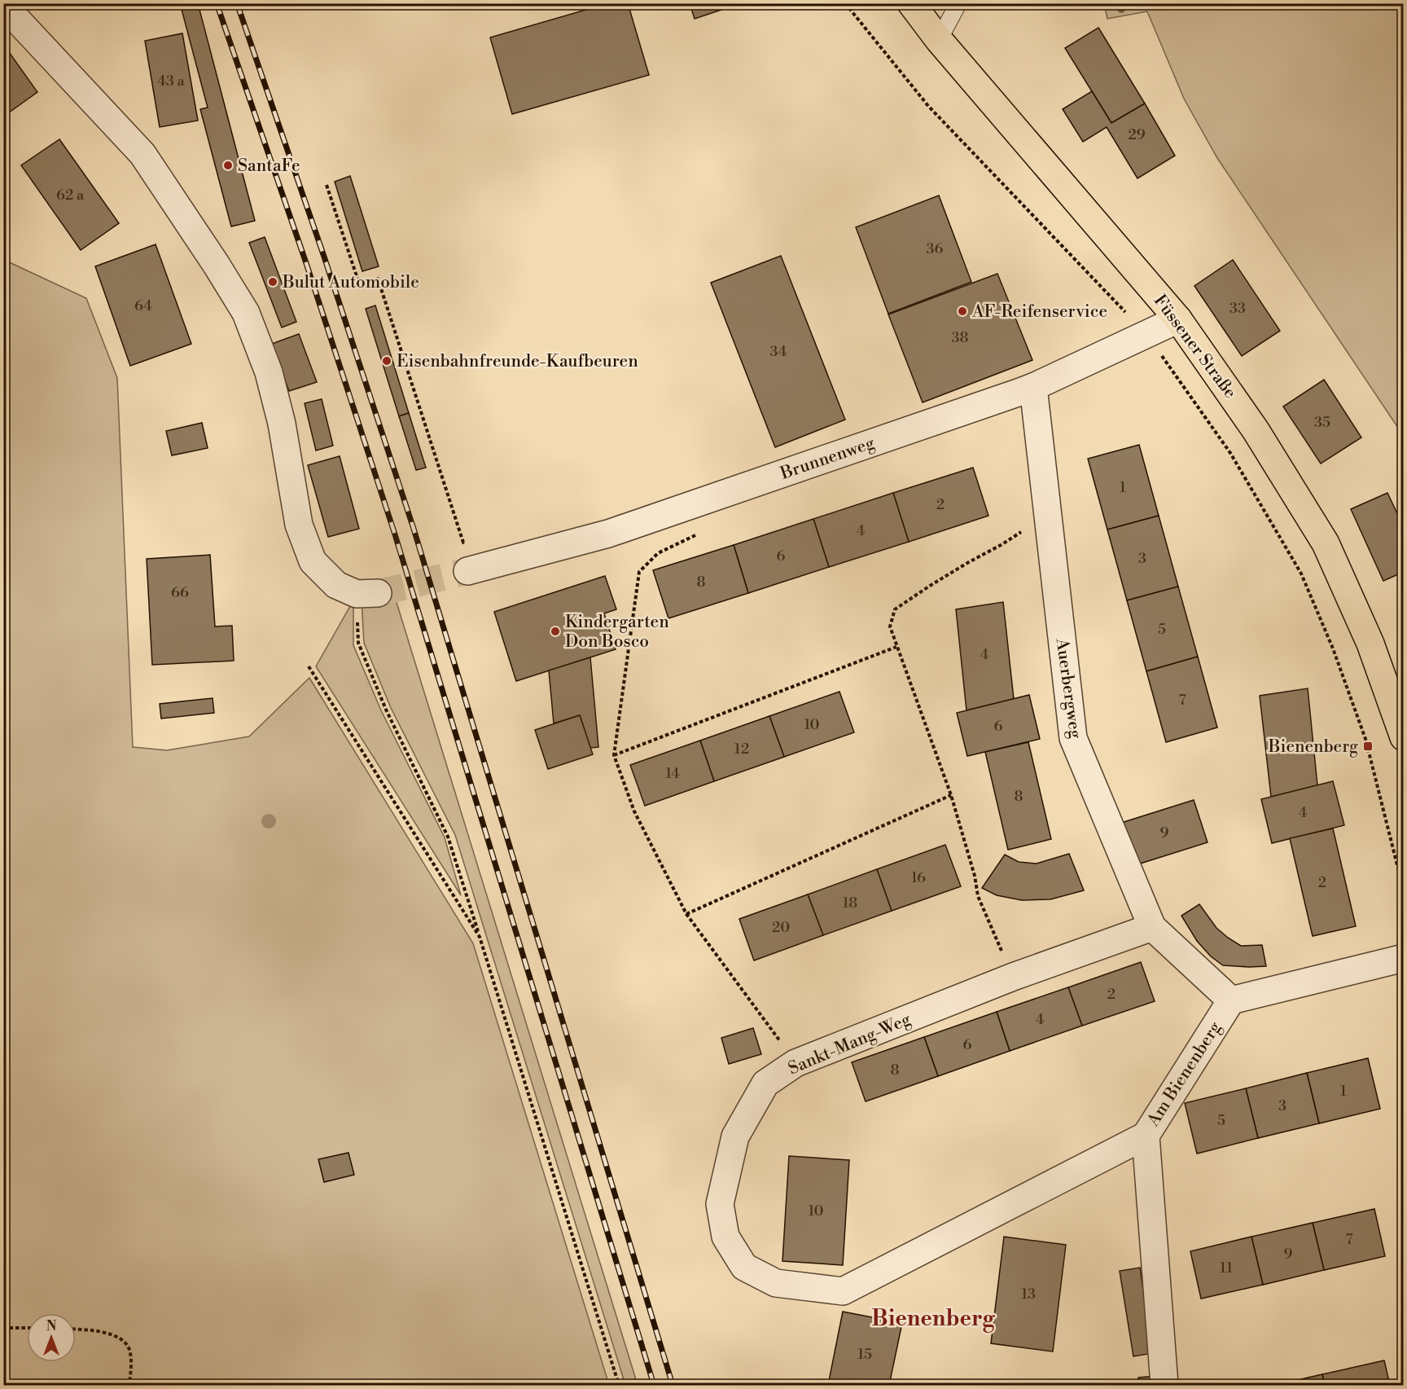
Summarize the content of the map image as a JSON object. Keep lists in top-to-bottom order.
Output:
{
  "streets": {
    "main road": ["Füssener Straße"],
    "street": [
      "Brunnenweg",
      "Auerbergweg",
      "Sankt-Mang-Weg",
      "Am Bienenberg"
    ]
  },
  "crossings": [
    ["Füssener Straße", "Brunnenweg"],
    ["Brunnenweg", "Auerbergweg"],
    ["Auerbergweg", "Sankt-Mang-Weg"],
    ["Auerbergweg", "Am Bienenberg"],
    ["Sankt-Mang-Weg", "Am Bienenberg"]
  ],
  "districts": ["Bienenberg"],
  "places": {
    "other": [
      "SantaFe",
      "Bulut Automobile",
      "AF-Reifenservice",
      "Eisenbahnfreunde-Kaufbeuren",
      "Kindergarten Don Bosco"
    ],
    "transit": ["Bienenberg"]
  },
  "house_numbers": [
    "43 a",
    "29",
    "62 a",
    "36",
    "64",
    "33",
    "38",
    "34",
    "35",
    "1",
    "2",
    "4",
    "6",
    "3",
    "8",
    "66",
    "5",
    "4",
    "7",
    "10",
    "6",
    "12",
    "14",
    "8",
    "4",
    "9",
    "16",
    "2",
    "18",
    "20",
    "2",
    "4",
    "6",
    "8",
    "1",
    "3",
    "5",
    "10",
    "7",
    "9",
    "11",
    "13",
    "15"
  ],
  "north": "top"
}
